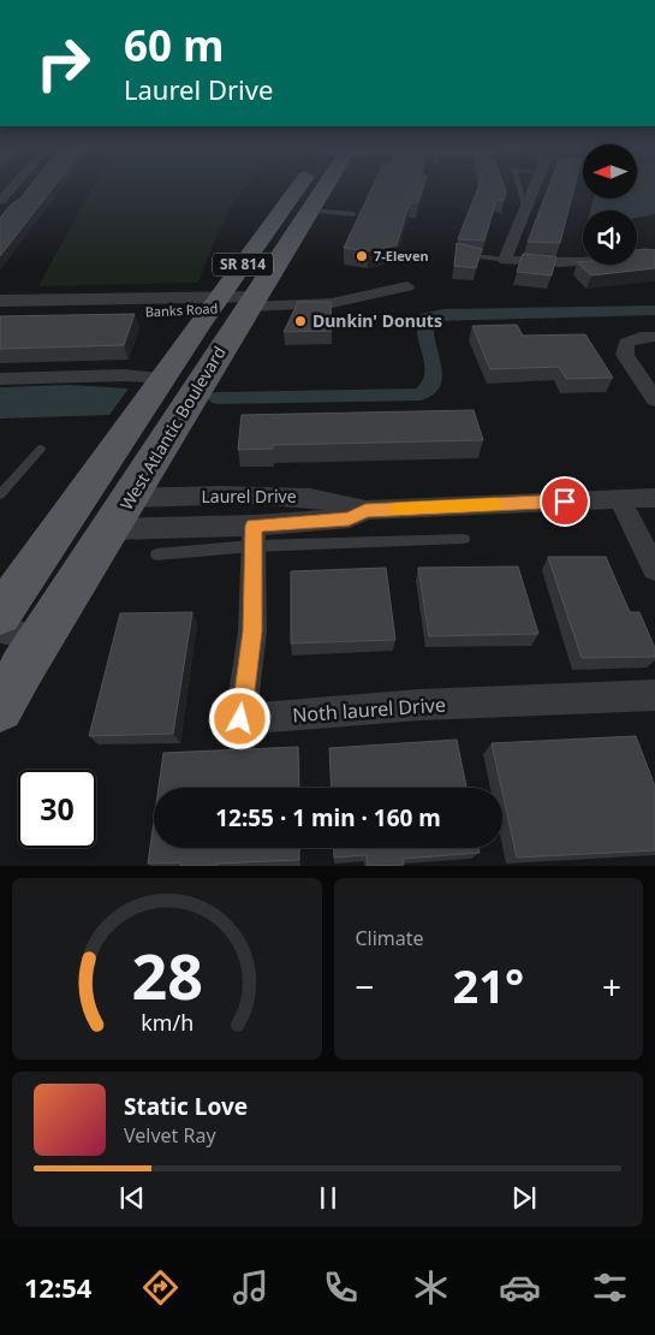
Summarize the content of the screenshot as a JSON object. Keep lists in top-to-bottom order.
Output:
{
  "streets": {
    "main road": ["SR 814", "West Atlantic Boulevard"],
    "street": ["Banks Road", "Laurel Drive", "Noth laurel Drive"]
  },
  "crossings": [
    ["Banks Road", "West Atlantic Boulevard"],
    ["West Atlantic Boulevard", "Laurel Drive"],
    ["Laurel Drive", "Noth laurel Drive"]
  ],
  "places": ["7-Eleven", "Dunkin' Donuts"],
  "north": "left",
  "page": {
    "turn": ["60 m", "Laurel Drive"],
    "limit": "30",
    "trip": "12:55 · 1 min · 160 m",
    "tile": "Climate",
    "heat": ["−", "21°", "+"],
    "song": ["Static Love", "Velvet Ray"],
    "tabs": "12:54",
    "gauge": ["28", "km/h"]
  }
}
